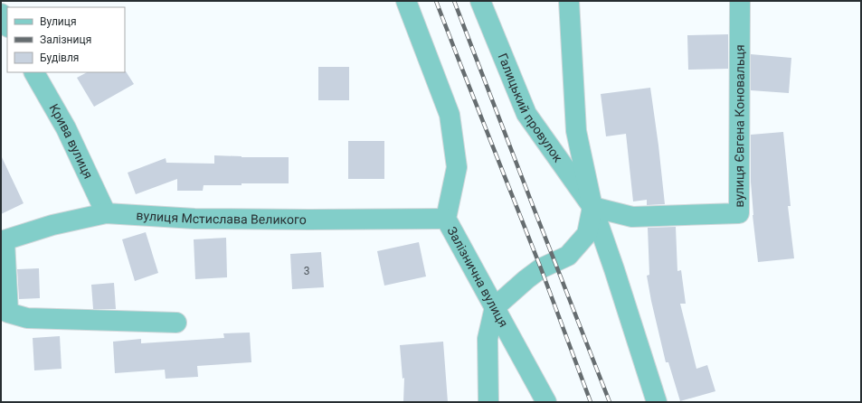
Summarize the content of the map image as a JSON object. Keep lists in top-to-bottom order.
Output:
{
  "streets": {
    "street": [
      "Галицький провулок",
      "вулиця Євгена Коновальця",
      "Крива вулиця",
      "вулиця Мстислава Великого",
      "Залізнична вулиця"
    ]
  },
  "crossings": [
    ["Галицький провулок", "вулиця Євгена Коновальця"],
    ["Крива вулиця", "вулиця Мстислава Великого"],
    ["вулиця Мстислава Великого", "Залізнична вулиця"]
  ],
  "house_numbers": ["3"],
  "legend": ["Вулиця", "Залізниця", "Будівля"]
}
